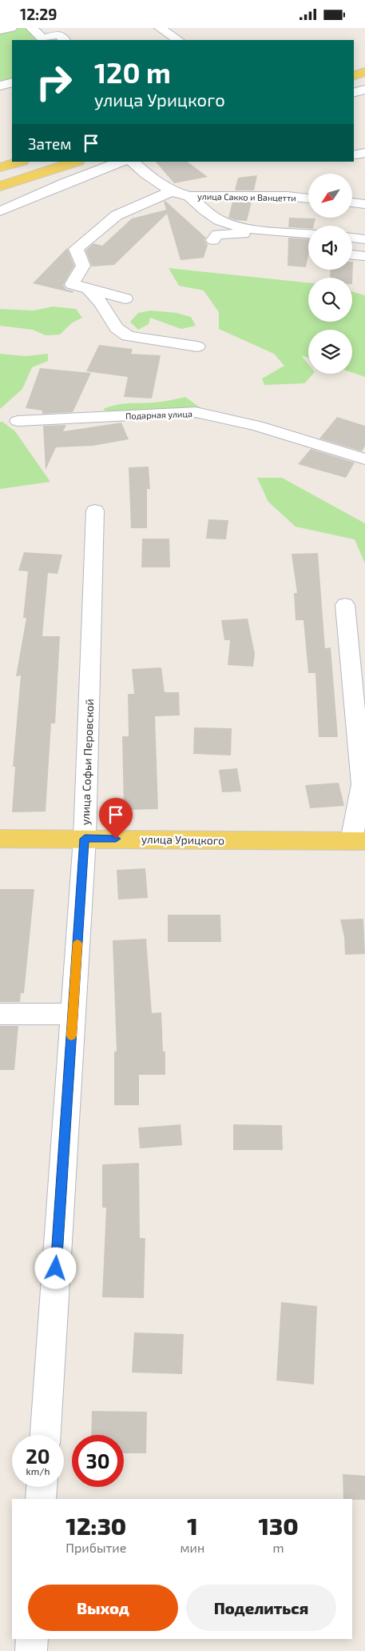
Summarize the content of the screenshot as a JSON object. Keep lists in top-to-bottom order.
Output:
{
  "streets": {
    "main road": ["улица Урицкого"],
    "street": ["улица Сакко и Ванцетти", "Подарная улица", "улица Софьи Перовской"]
  },
  "crossings": [
    ["улица Софьи Перовской", "улица Урицкого"]
  ],
  "north": "bottom left",
  "page": {
    "status": "12:29",
    "turn": ["120 m", "улица Урицкого"],
    "then": "Затем",
    "speed": "20 km/h",
    "limit": "30",
    "eta": [
      "12:30",
      "Прибытие",
      "1",
      "мин",
      "130",
      "m"
    ],
    "buttons": ["Выход", "Поделиться"]
  }
}
